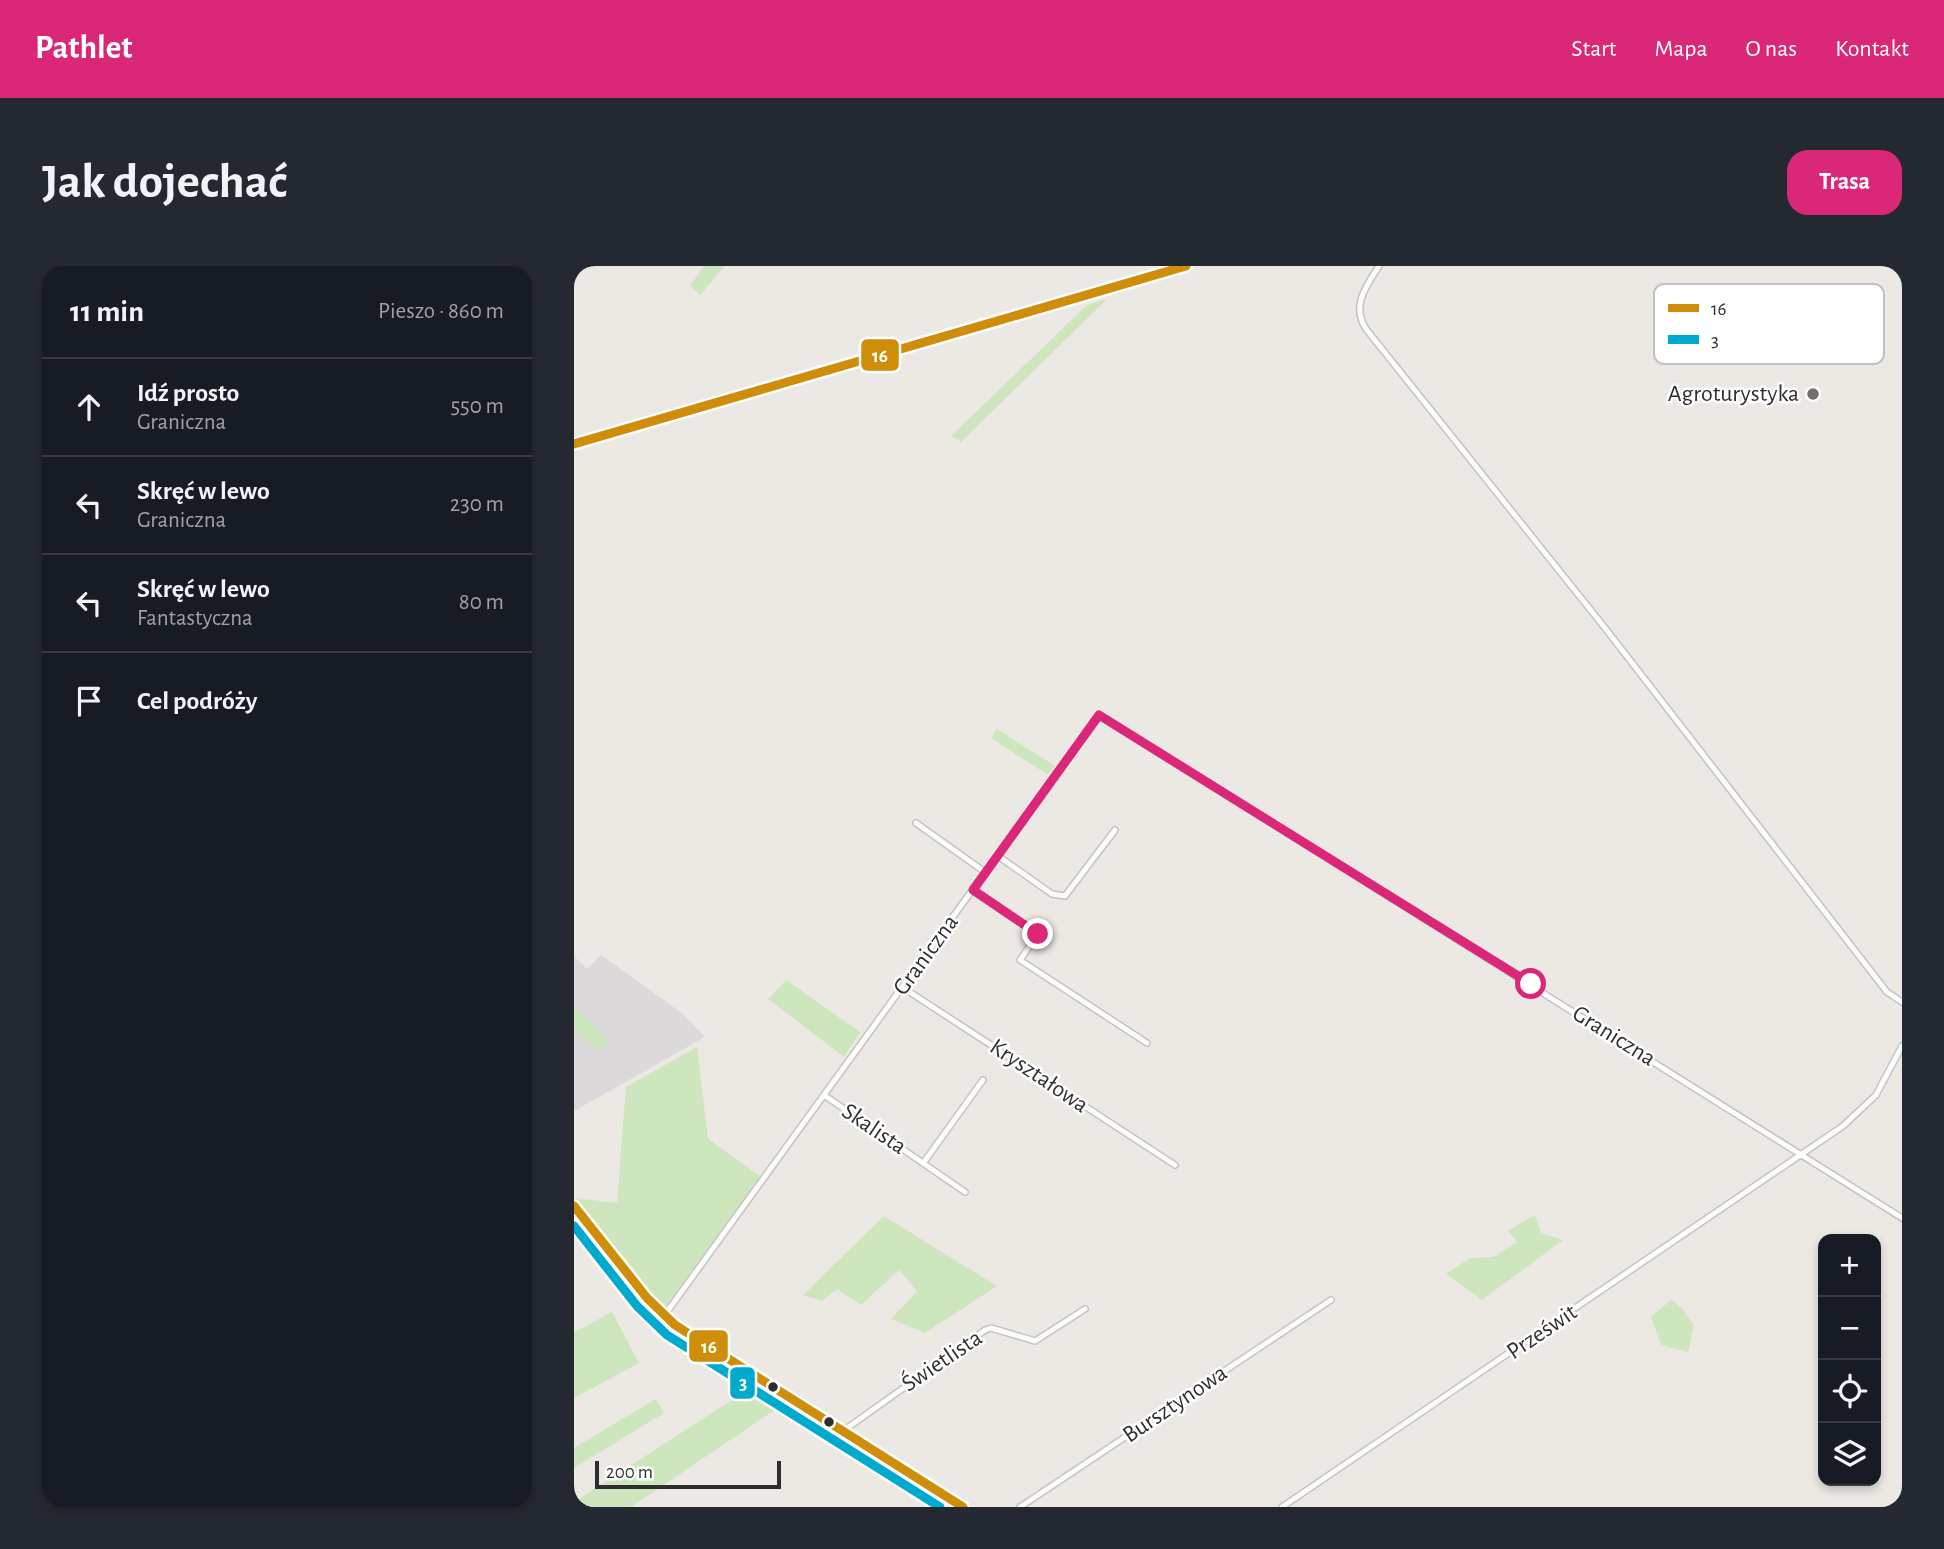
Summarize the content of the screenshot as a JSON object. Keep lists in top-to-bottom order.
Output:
{
  "streets": {
    "street": [
      "Graniczna",
      "Kryształowa",
      "Skalista",
      "Prześwit",
      "Świetlista",
      "Bursztynowa"
    ]
  },
  "crossings": [
    ["Graniczna", "Kryształowa"],
    ["Graniczna", "Skalista"],
    ["Graniczna", "Prześwit"]
  ],
  "places": ["Agroturystyka"],
  "lines": ["transit line 16", "transit line 3"],
  "legend": ["16", "3"],
  "scale_bar": "200 m",
  "page": {
    "header": "Pathlet",
    "nav": [
      "Start",
      "Mapa",
      "O nas",
      "Kontakt"
    ],
    "buttons": "Trasa",
    "title": "Jak dojechać",
    "heading": ["11 min", "Pieszo · 860 m"],
    "list": [
      ["Idź prosto", "Graniczna", "550 m"],
      ["Skręć w lewo", "Graniczna", "230 m"],
      ["Skręć w lewo", "Fantastyczna", "80 m"],
      "Cel podróży"
    ],
    "map_buttons": ["+", "−"],
    "scale": "200 m"
  }
}
